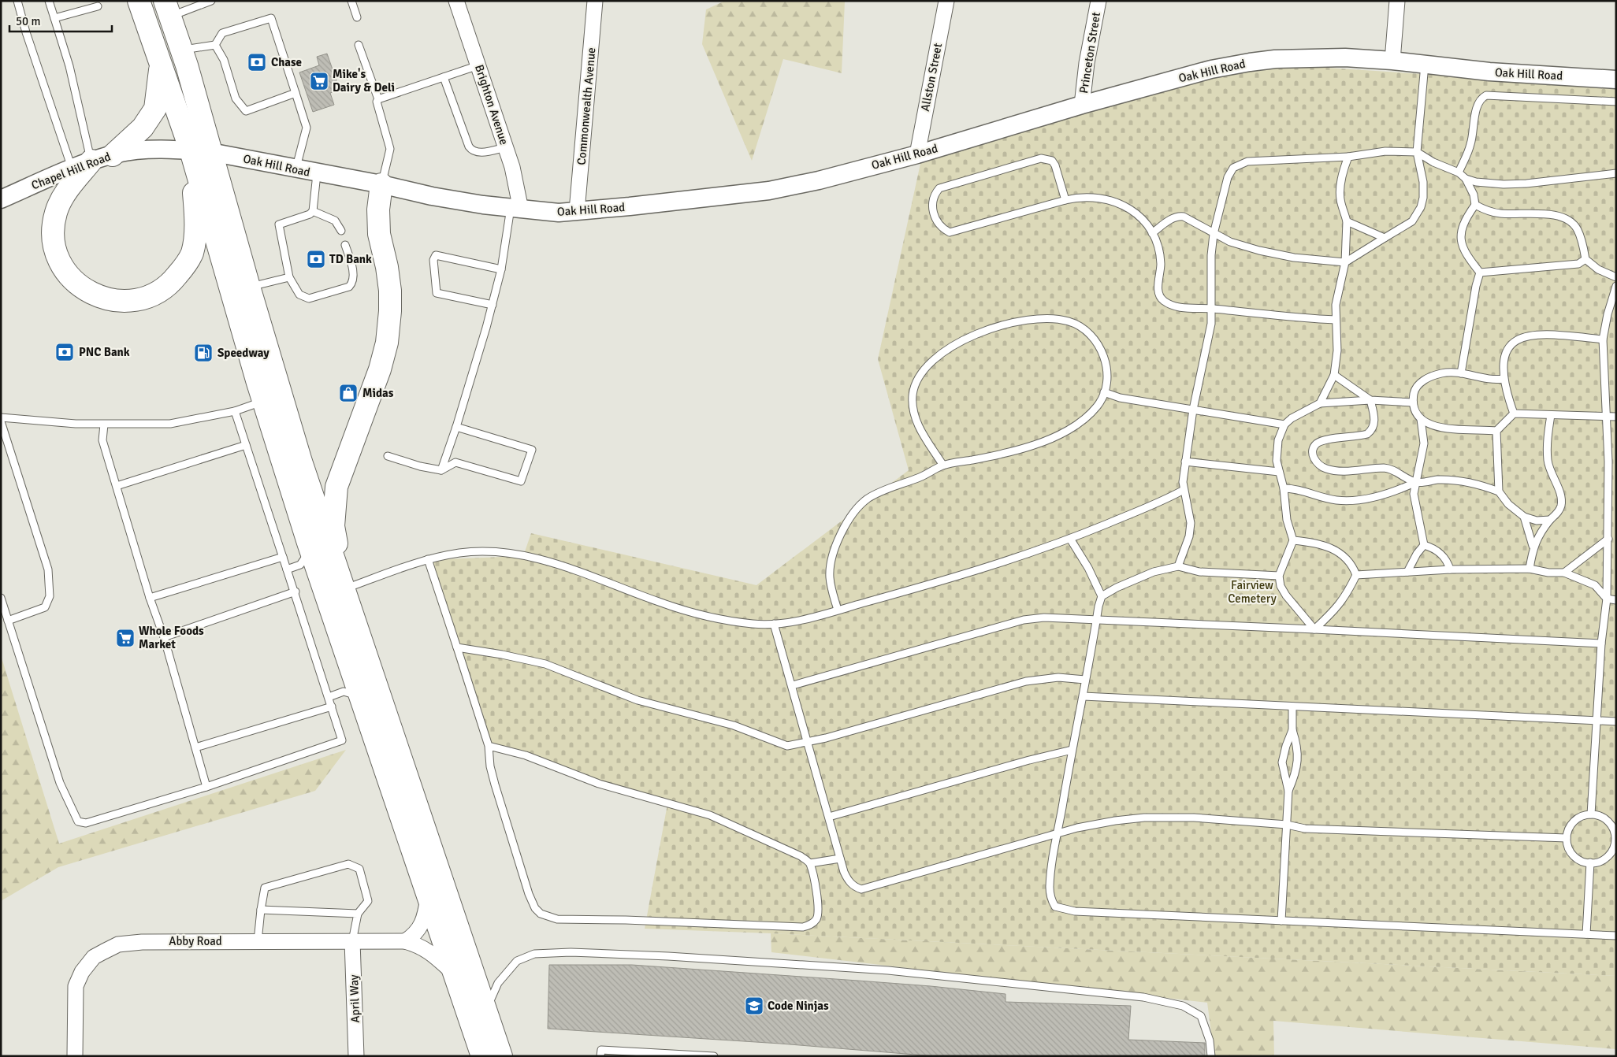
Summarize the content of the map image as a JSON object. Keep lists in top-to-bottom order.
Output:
{
  "streets": {
    "street": [
      "Princeton Street",
      "Oak Hill Road",
      "Allston Street",
      "Brighton Avenue",
      "Commonwealth Avenue",
      "Chapel Hill Road",
      "Abby Road",
      "April Way"
    ]
  },
  "crossings": [
    ["Princeton Street", "Oak Hill Road"],
    ["Oak Hill Road", "Allston Street"],
    ["Oak Hill Road", "Brighton Avenue"],
    ["Oak Hill Road", "Commonwealth Avenue"],
    ["Oak Hill Road", "Chapel Hill Road"],
    ["Abby Road", "April Way"]
  ],
  "parks": ["Fairview Cemetery"],
  "places": {
    "bank": ["Chase", "TD Bank", "PNC Bank"],
    "supermarket": ["Mike's Dairy & Deli", "Whole Foods Market"],
    "fuel station": ["Speedway"],
    "shop": ["Midas"],
    "school or university": ["Code Ninjas"]
  },
  "scale_bar": "50 m"
}
